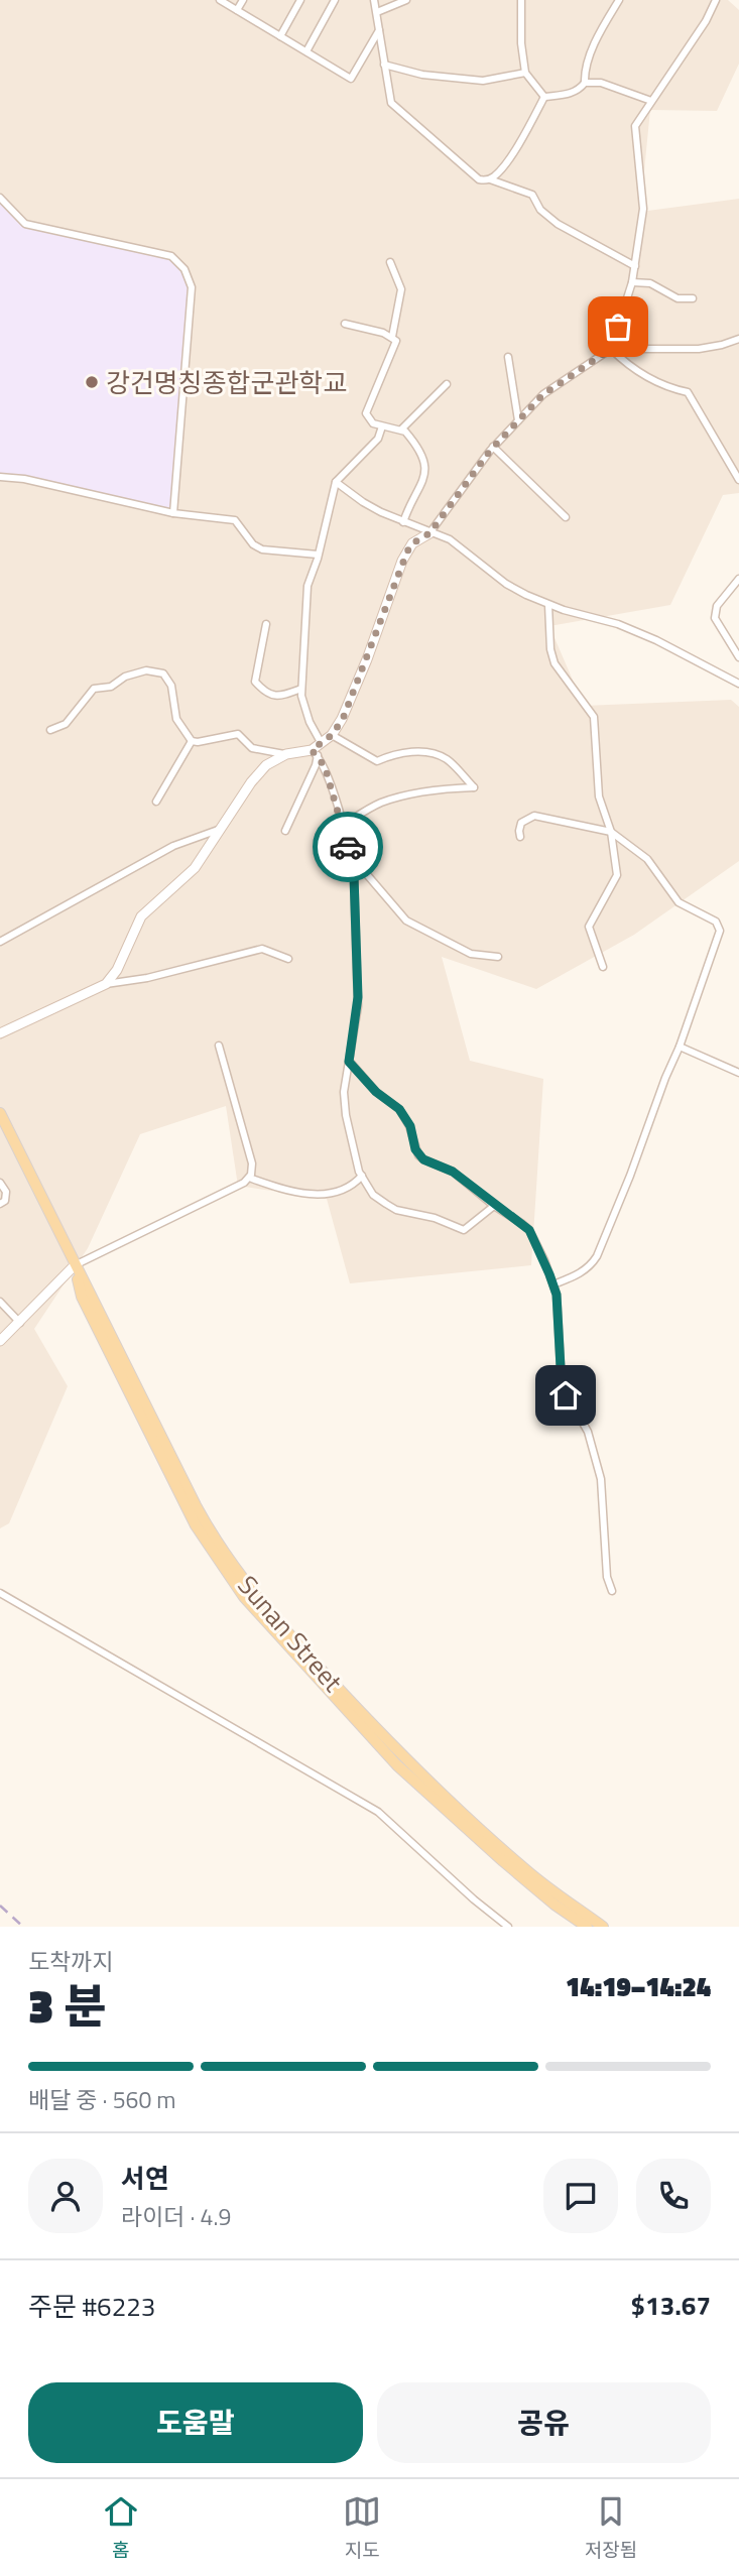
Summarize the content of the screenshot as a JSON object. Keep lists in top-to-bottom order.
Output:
{
  "streets": {
    "main road": ["Sunan Street"]
  },
  "places": ["강건명칭종합군관학교"],
  "page": {
    "heading": ["3 분", "도착까지", "14:19–14:24"],
    "panel": [
      "서연",
      "라이더 · 4.9",
      "주문 #6223",
      "$13.67"
    ],
    "bar": "배달 중 · 560 m",
    "buttons": ["도움말", "공유"],
    "tabs": ["홈", "지도", "저장됨"]
  }
}
